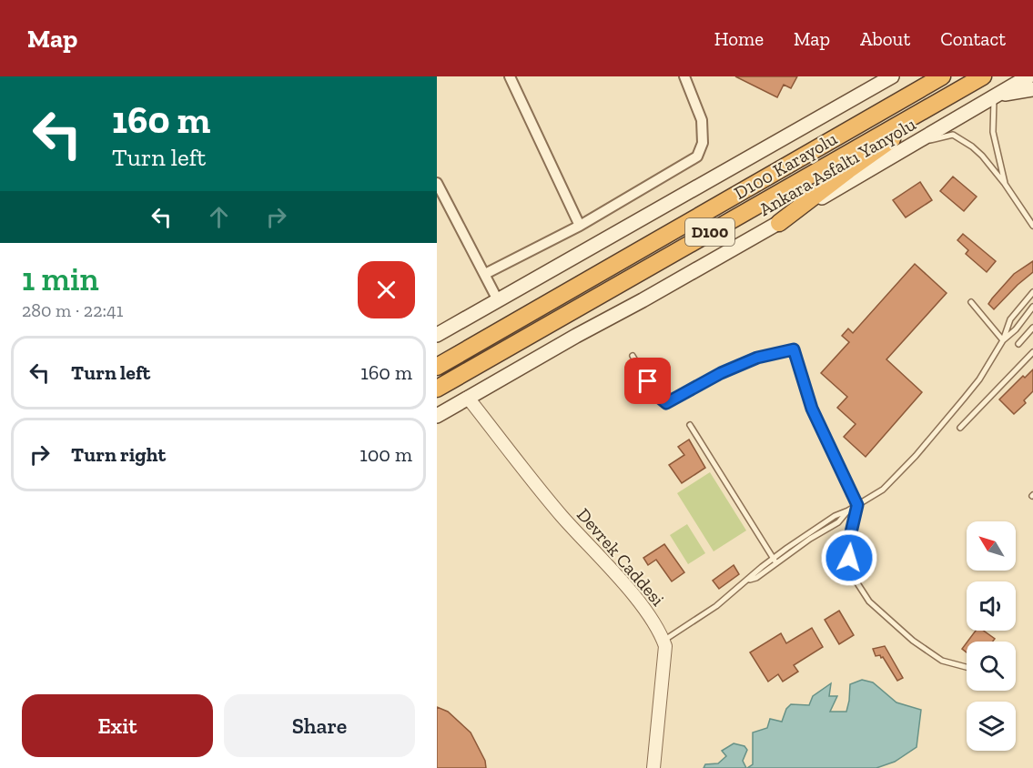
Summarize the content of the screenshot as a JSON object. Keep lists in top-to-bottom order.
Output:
{
  "streets": {
    "highway": ["D100 Karayolu", "D100"],
    "main road": ["Ankara Asfaltı Yanyolu"],
    "street": ["Devrek Caddesi"]
  },
  "crossings": [
    ["Ankara Asfaltı Yanyolu", "Devrek Caddesi"]
  ],
  "north": "top left",
  "page": {
    "header": "Map",
    "nav": [
      "Home",
      "Map",
      "About",
      "Contact"
    ],
    "turn": ["160 m", "Turn left"],
    "heading": ["1 min", "280 m · 22:41"],
    "list": [
      {
        "name": "Turn left",
        "value": "160 m"
      },
      {
        "name": "Turn right",
        "value": "100 m"
      }
    ],
    "buttons": ["Exit", "Share"]
  }
}
